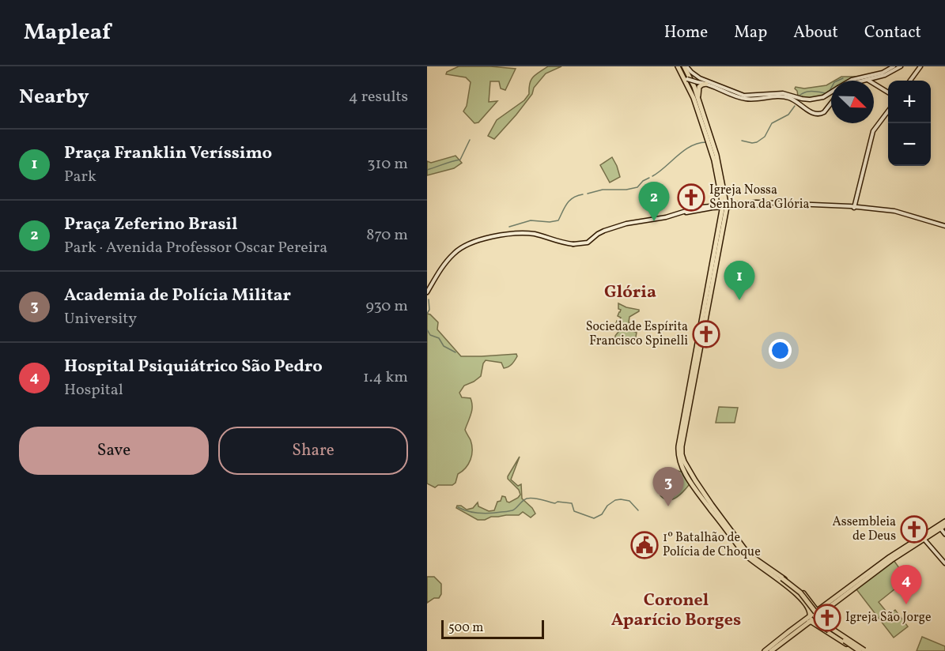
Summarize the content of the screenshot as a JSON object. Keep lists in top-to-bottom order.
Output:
{
  "districts": ["Glória", "Coronel Aparício Borges"],
  "places": {
    "church": [
      "Igreja Nossa Senhora da Glória",
      "Sociedade Espírita Francisco Spinelli",
      "Assembleia de Deus",
      "Igreja São Jorge"
    ],
    "public building": ["1º Batalhão de Polícia de Choque"]
  },
  "scale_bar": "500 m",
  "north": "bottom right",
  "page": {
    "header": "Mapleaf",
    "nav": [
      "Home",
      "Map",
      "About",
      "Contact"
    ],
    "heading": ["Nearby", "4 results"],
    "map_buttons": ["+", "−"],
    "list": [
      {
        "mark": "1",
        "name": "Praça Franklin Veríssimo",
        "note": "Park",
        "value": "310 m"
      },
      {
        "mark": "2",
        "name": "Praça Zeferino Brasil",
        "note": "Park · Avenida Professor Oscar Pereira",
        "value": "870 m"
      },
      {
        "mark": "3",
        "name": "Academia de Polícia Militar",
        "note": "University",
        "value": "930 m"
      },
      {
        "mark": "4",
        "name": "Hospital Psiquiátrico São Pedro",
        "note": "Hospital",
        "value": "1.4 km"
      }
    ],
    "pins": [
      "2",
      "1",
      "3",
      "4"
    ],
    "buttons": ["Save", "Share"],
    "scale": "500 m"
  }
}
